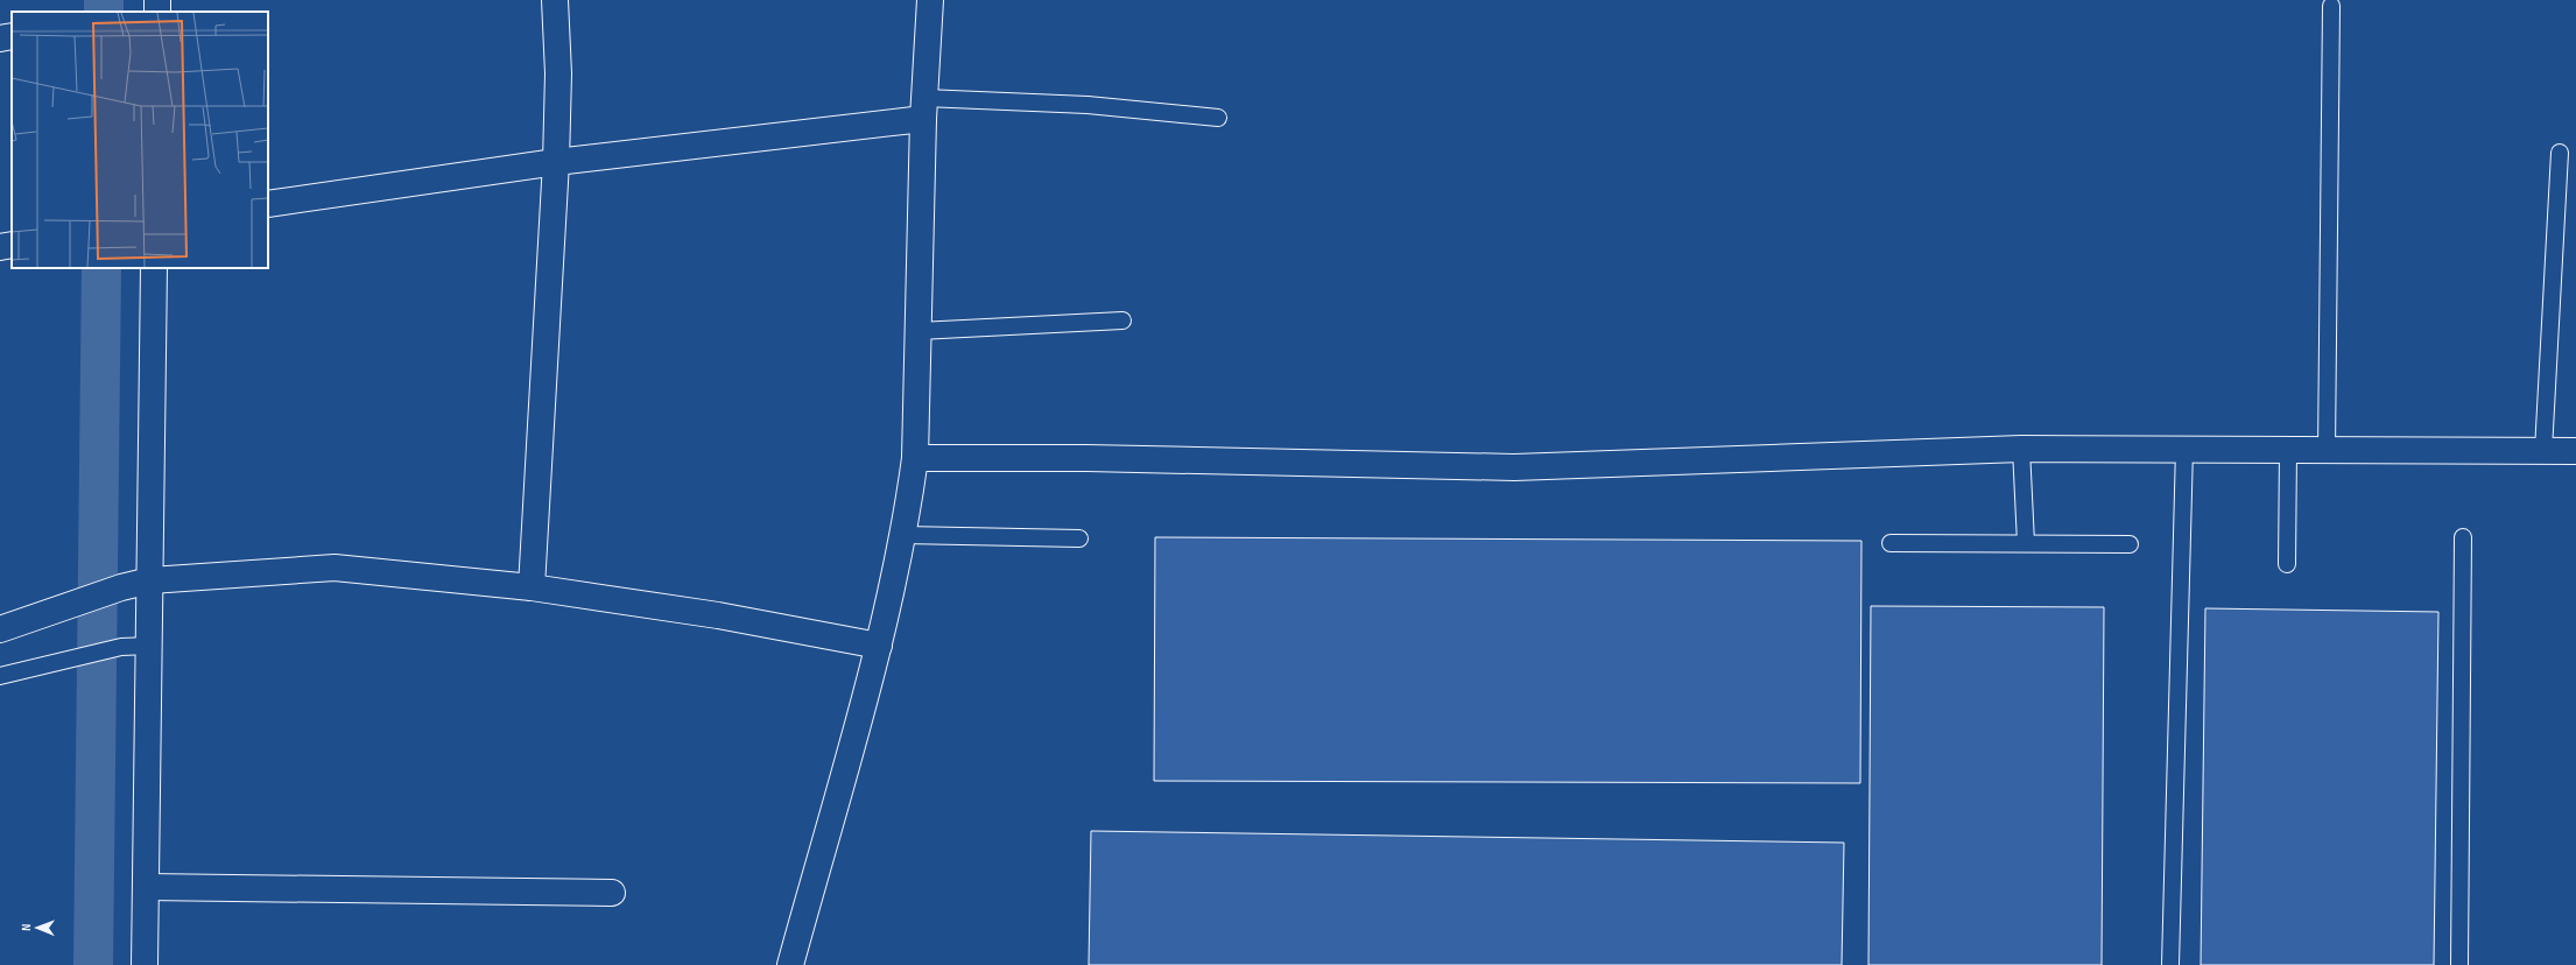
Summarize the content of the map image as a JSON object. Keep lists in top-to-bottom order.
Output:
{
  "north": "left"
}
